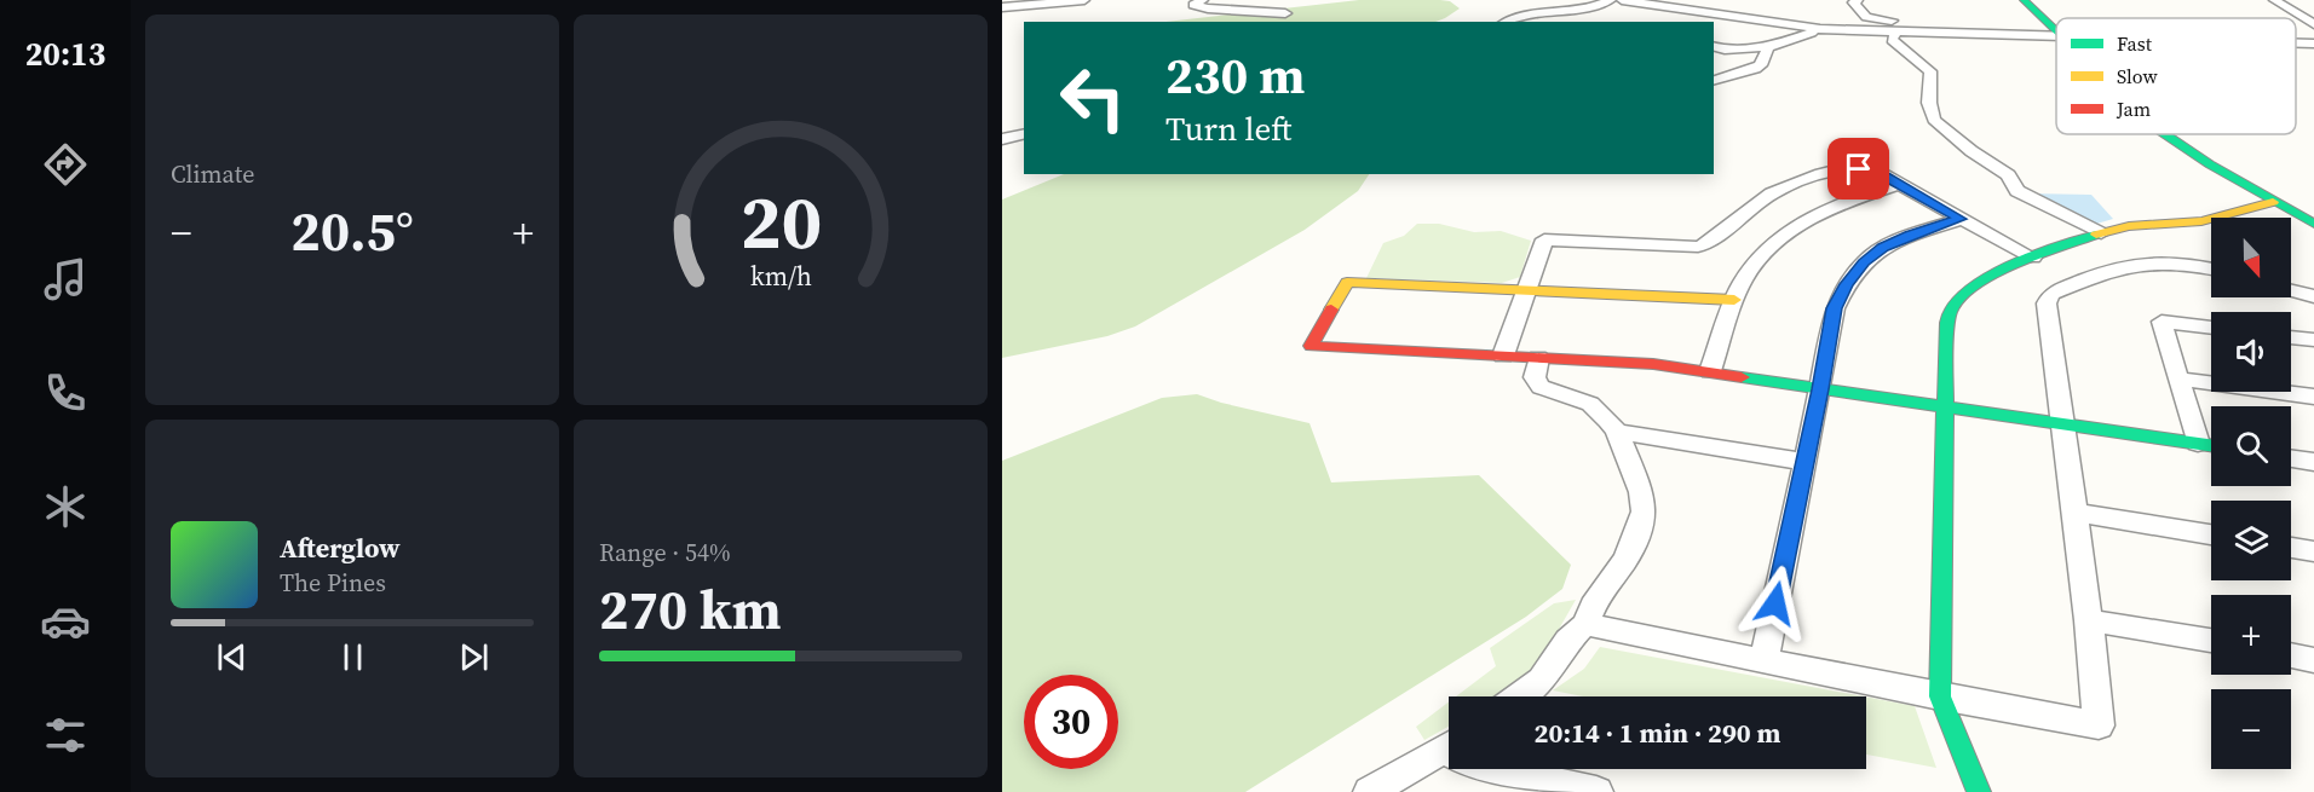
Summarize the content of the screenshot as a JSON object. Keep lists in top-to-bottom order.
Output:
{
  "legend": ["Fast", "Slow", "Jam"],
  "north": "bottom",
  "page": {
    "tabs": "20:13",
    "tile": [
      "Climate",
      ["Range · 54%", "270 km"]
    ],
    "turn": ["230 m", "Turn left"],
    "heat": ["−", "20.5°", "+"],
    "map_buttons": ["+", "−"],
    "song": ["Afterglow", "The Pines"],
    "limit": "30",
    "trip": "20:14 · 1 min · 290 m",
    "gauge": ["20", "km/h"]
  }
}
